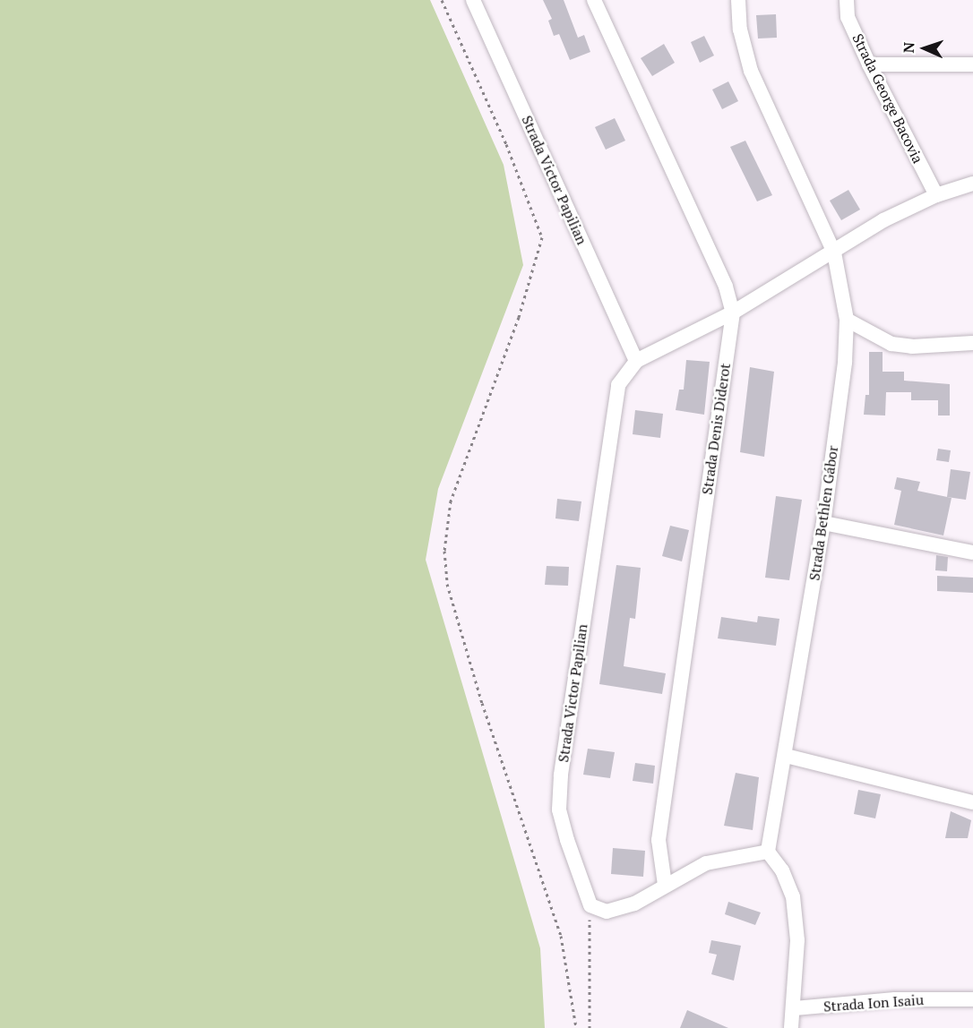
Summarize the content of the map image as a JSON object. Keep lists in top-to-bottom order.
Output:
{
  "streets": {
    "street": [
      "Strada George Bacovia",
      "Strada Victor Papilian",
      "Strada Denis Diderot",
      "Strada Bethlen Gábor",
      "Strada Ion Isaiu"
    ]
  },
  "crossings": [
    ["Strada George Bacovia", "Strada Victor Papilian"],
    ["Strada Victor Papilian", "Strada Denis Diderot"],
    ["Strada Victor Papilian", "Strada Bethlen Gábor"]
  ],
  "north": "left"
}
